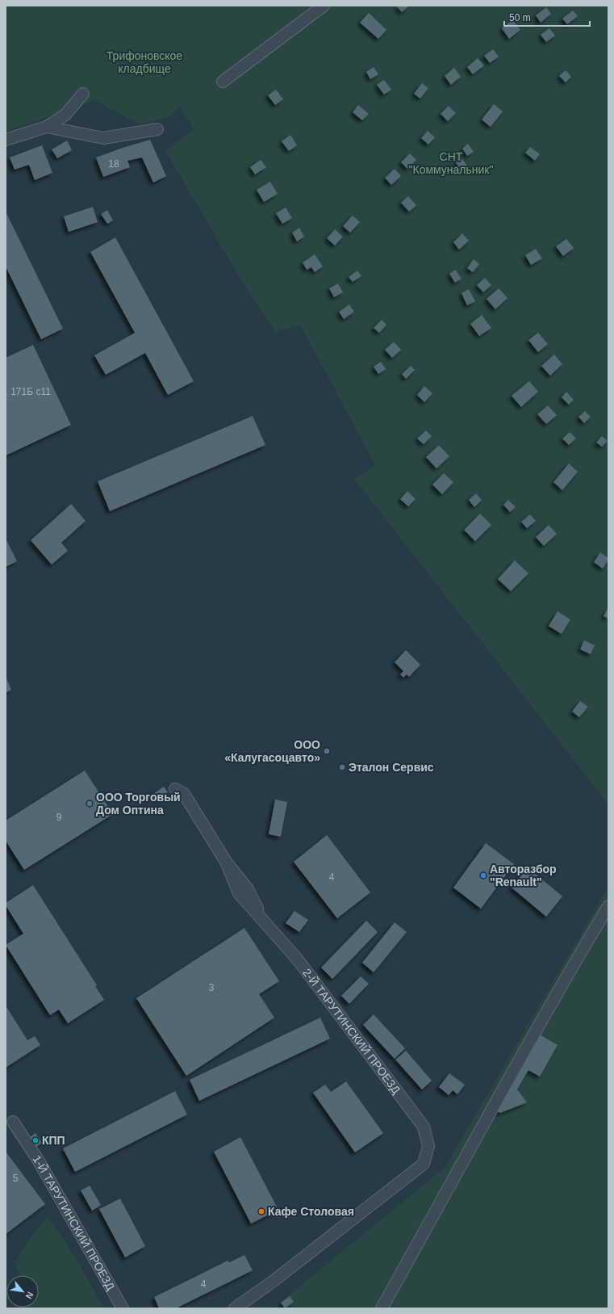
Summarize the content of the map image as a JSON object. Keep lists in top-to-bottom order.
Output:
{
  "streets": {
    "street": ["2-Й ТАРУТИНСКИЙ ПРОЕЗД", "1-Й ТАРУТИНСКИЙ ПРОЕЗД"]
  },
  "parks": ["Трифоновское кладбище", "СНТ \"Коммунальник\""],
  "places": [
    "ООО «Калугасоцавто»",
    "Эталон Сервис",
    "ООО Торговый Дом Оптина",
    "Авторазбор \"Renault\"",
    "КПП",
    "Кафе Столовая"
  ],
  "house_numbers": [
    "18",
    "171Б с11",
    "9",
    "4",
    "3",
    "5",
    "4"
  ],
  "scale_bar": "50 m",
  "north": "bottom right"
}
